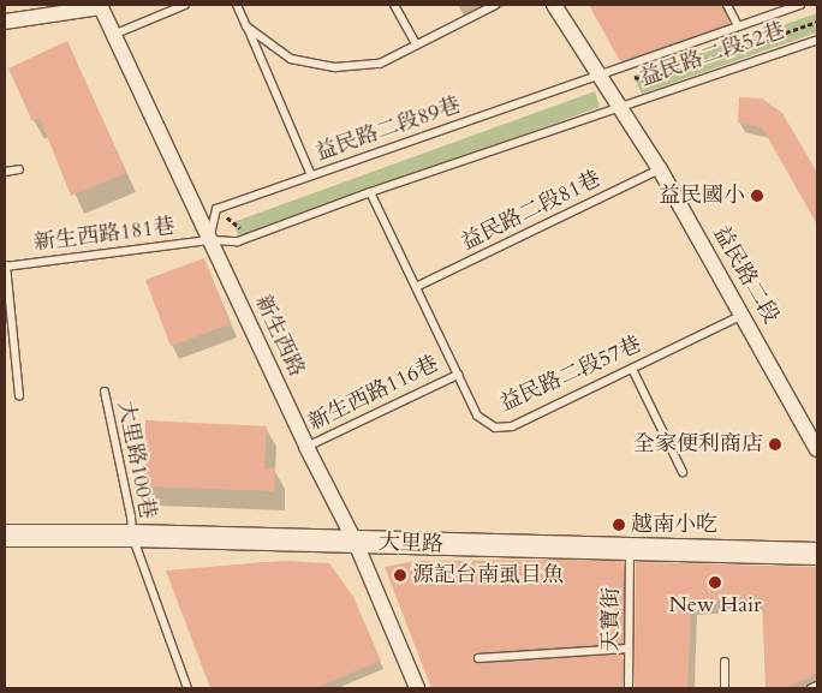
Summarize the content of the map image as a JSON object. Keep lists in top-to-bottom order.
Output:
{
  "streets": {
    "street": ["益民路二段", "新生西路", "大里路"],
    "lane": [
      "益民路二段52巷",
      "益民路二段89巷",
      "益民路二段81巷",
      "新生西路181巷",
      "益民路二段57巷",
      "新生西路116巷",
      "大里路100巷",
      "天寶街"
    ]
  },
  "crossings": [
    ["益民路二段52巷", "益民路二段89巷"],
    ["益民路二段52巷", "益民路二段"],
    ["益民路二段89巷", "新生西路181巷"],
    ["益民路二段89巷", "益民路二段"],
    ["益民路二段89巷", "新生西路"],
    ["益民路二段81巷", "益民路二段"],
    ["益民路二段81巷", "益民路二段57巷"],
    ["新生西路181巷", "新生西路"],
    ["益民路二段", "益民路二段57巷"],
    ["新生西路", "新生西路116巷"],
    ["新生西路", "大里路"],
    ["益民路二段57巷", "新生西路116巷"],
    ["大里路100巷", "大里路"],
    ["大里路", "天寶街"]
  ],
  "places": [
    "益民國小",
    "全家便利商店",
    "越南小吃",
    "源記台南虱目魚",
    "New Hair"
  ]
}
